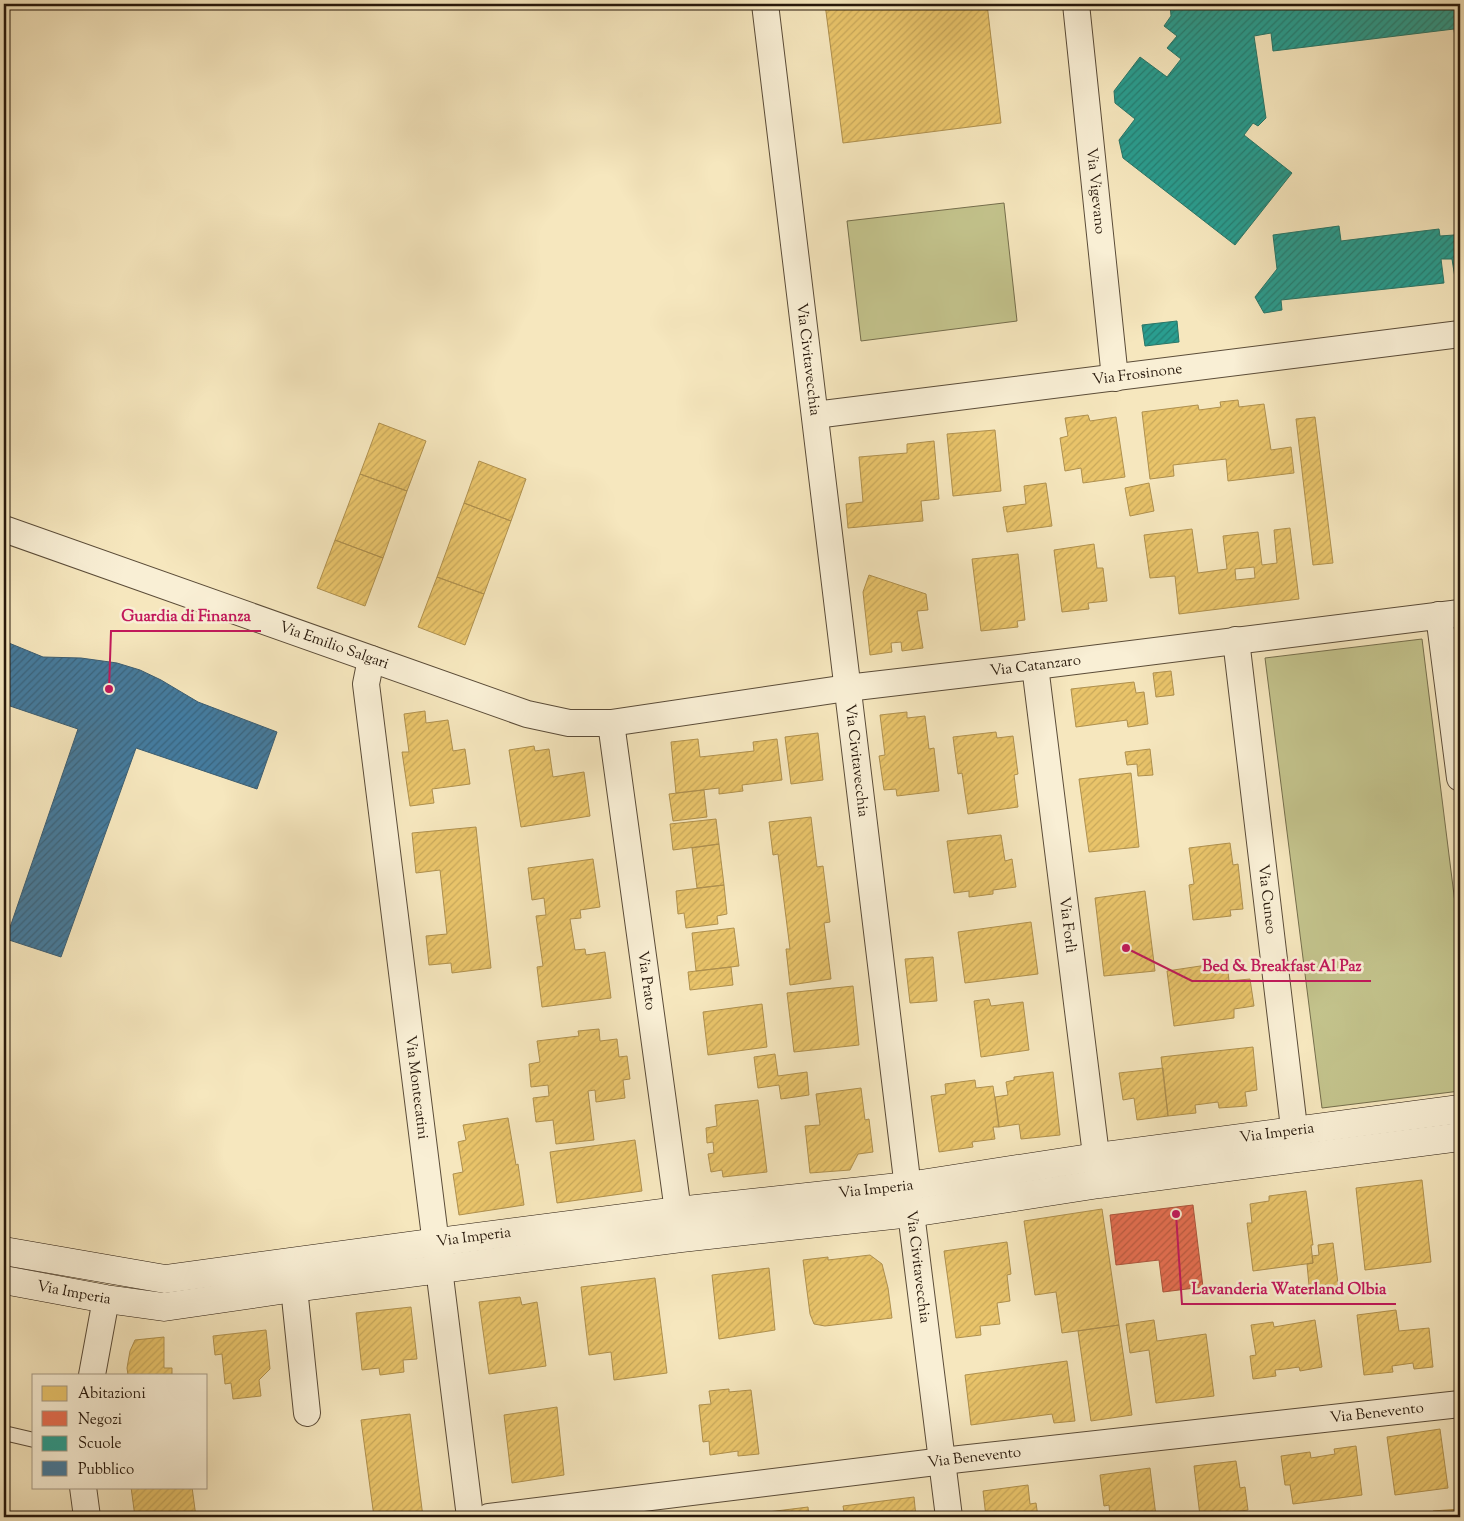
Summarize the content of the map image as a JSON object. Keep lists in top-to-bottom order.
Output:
{
  "streets": {
    "street": [
      "Via Vigevano",
      "Via Civitavecchia",
      "Via Frosinone",
      "Via Emilio Salgari",
      "Via Catanzaro",
      "Via Cuneo",
      "Via Forlì",
      "Via Prato",
      "Via Montecatini",
      "Via Imperia",
      "Via Benevento"
    ]
  },
  "crossings": [
    ["Via Vigevano", "Via Frosinone"],
    ["Via Civitavecchia", "Via Frosinone"],
    ["Via Civitavecchia", "Via Catanzaro"],
    ["Via Civitavecchia", "Via Imperia"],
    ["Via Civitavecchia", "Via Benevento"],
    ["Via Emilio Salgari", "Via Catanzaro"],
    ["Via Emilio Salgari", "Via Prato"],
    ["Via Emilio Salgari", "Via Montecatini"],
    ["Via Catanzaro", "Via Cuneo"],
    ["Via Catanzaro", "Via Forlì"],
    ["Via Catanzaro", "Via Prato"],
    ["Via Cuneo", "Via Imperia"],
    ["Via Forlì", "Via Imperia"],
    ["Via Prato", "Via Imperia"],
    ["Via Montecatini", "Via Imperia"]
  ],
  "places": ["Guardia di Finanza", "Bed & Breakfast Al Paz", "Lavanderia Waterland Olbia"],
  "legend": [
    "Abitazioni",
    "Negozi",
    "Scuole",
    "Pubblico"
  ]
}
